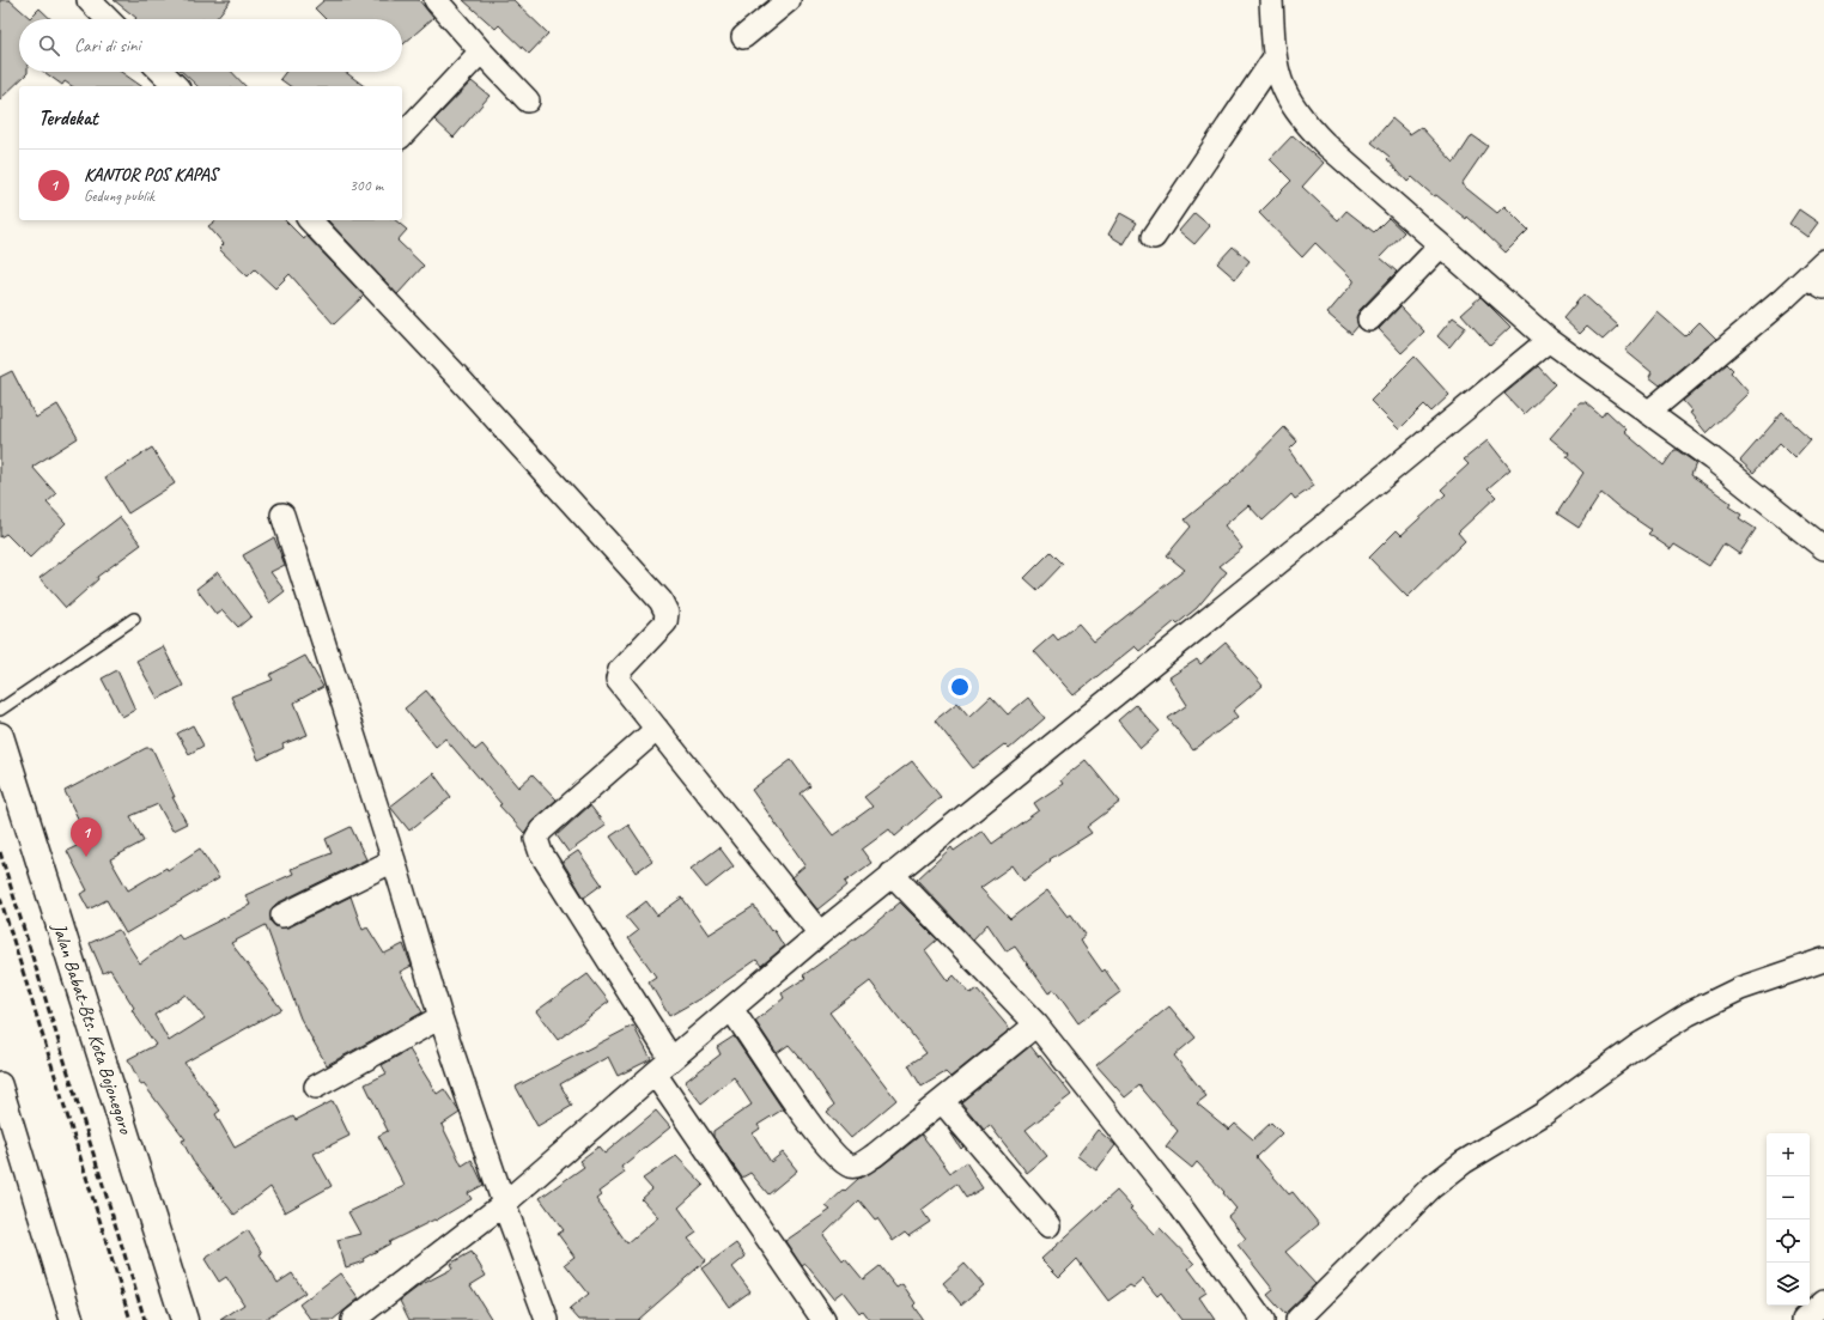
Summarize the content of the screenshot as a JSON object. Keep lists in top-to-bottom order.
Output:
{
  "streets": {
    "highway": ["Jalan Babat-Bts. Kota Bojonegoro"]
  },
  "page": {
    "search": "Cari di sini",
    "heading": "Terdekat",
    "list": [
      {
        "mark": "1",
        "name": "KANTOR POS KAPAS",
        "note": "Gedung publik",
        "value": "300 m"
      }
    ],
    "pins": "1",
    "map_buttons": ["+", "−"]
  }
}
